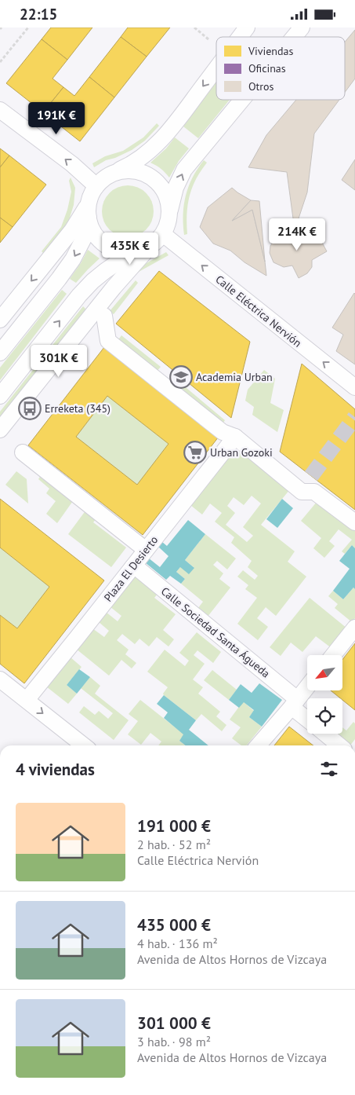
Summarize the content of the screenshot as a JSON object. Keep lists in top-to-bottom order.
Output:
{
  "streets": {
    "street": ["Calle Eléctrica Nervión", "Plaza El Desierto", "Calle Sociedad Santa Águeda"]
  },
  "crossings": [
    ["Plaza El Desierto", "Calle Sociedad Santa Águeda"]
  ],
  "places": {
    "school or university": ["Academia Urban"],
    "bus stop": ["Erreketa (345)"],
    "supermarket": ["Urban Gozoki"]
  },
  "legend": ["Viviendas", "Oficinas", "Otros"],
  "north": "bottom left",
  "page": {
    "status": "22:15",
    "price": [
      "191K €",
      "214K €",
      "435K €",
      "301K €"
    ],
    "heading": "4 viviendas",
    "list": [
      {
        "name": "191 000 €",
        "note": "2 hab. · 52 m² · Calle Eléctrica Nervión"
      },
      {
        "name": "435 000 €",
        "note": "4 hab. · 136 m² · Avenida de Altos Hornos de Vizcaya"
      },
      {
        "name": "301 000 €",
        "note": "3 hab. · 98 m² · Avenida de Altos Hornos de Vizcaya"
      }
    ]
  }
}
